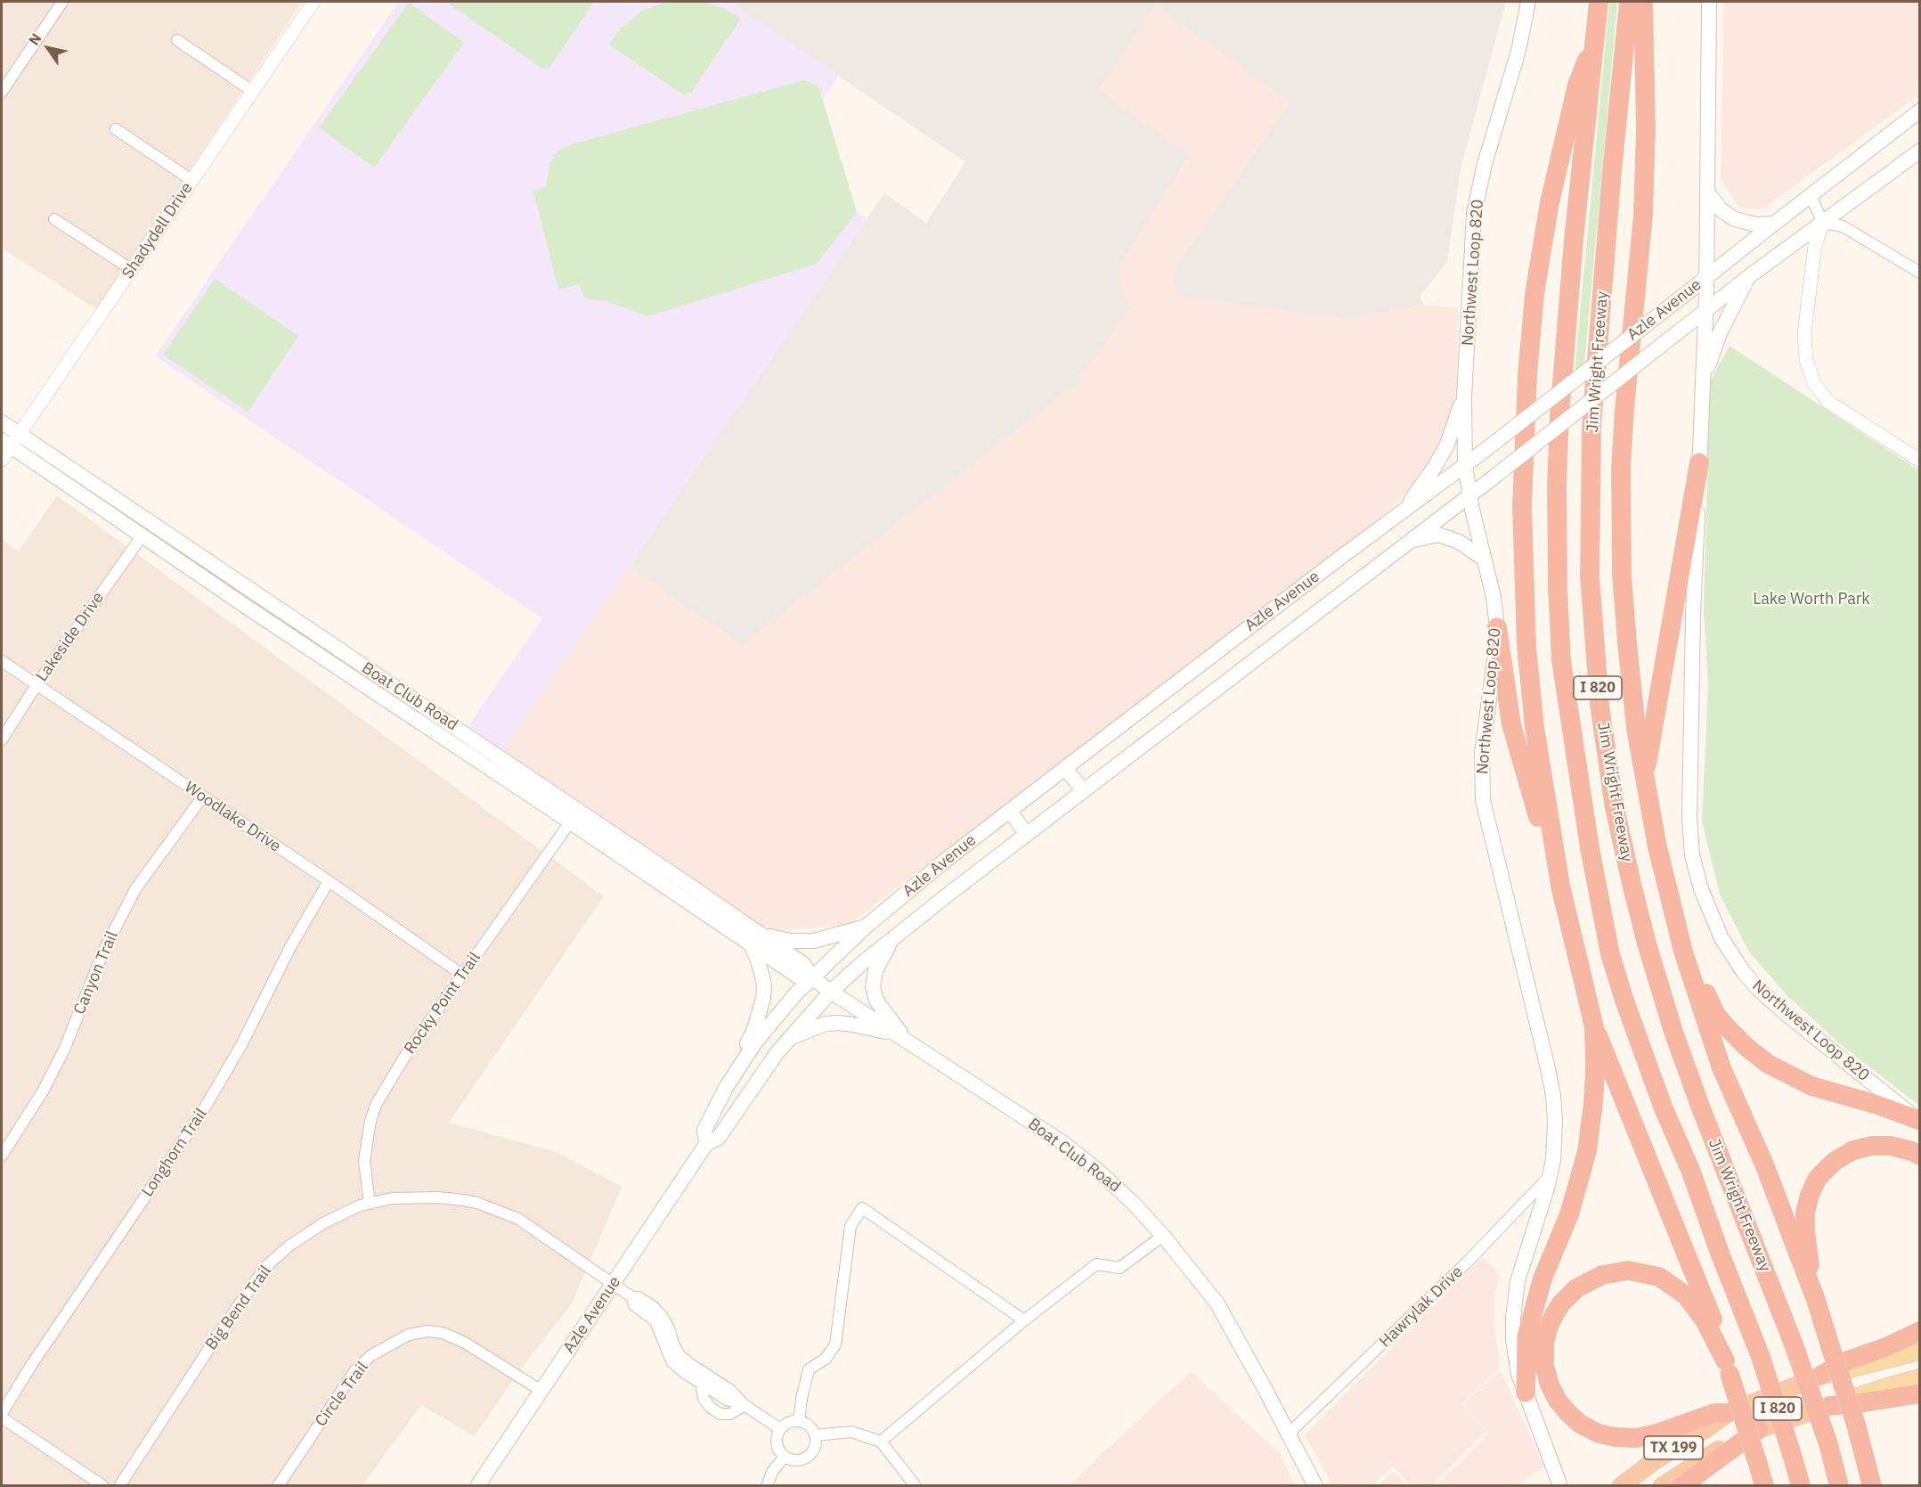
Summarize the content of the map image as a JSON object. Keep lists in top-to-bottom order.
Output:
{
  "streets": {
    "highway": ["Jim Wright Freeway", "I 820", "TX 199"],
    "main road": ["Northwest Loop 820", "Azle Avenue", "Boat Club Road"],
    "street": [
      "Shadydell Drive",
      "Lakeside Drive",
      "Woodlake Drive",
      "Canyon Trail",
      "Rocky Point Trail",
      "Longhorn Trail",
      "Hawrylak Drive",
      "Big Bend Trail",
      "Circle Trail"
    ]
  },
  "crossings": [
    ["Shadydell Drive", "Boat Club Road"],
    ["Northwest Loop 820", "Azle Avenue"],
    ["Northwest Loop 820", "Hawrylak Drive"],
    ["Azle Avenue", "Boat Club Road"],
    ["Azle Avenue", "Big Bend Trail"],
    ["Azle Avenue", "Circle Trail"],
    ["Lakeside Drive", "Boat Club Road"],
    ["Lakeside Drive", "Woodlake Drive"],
    ["Boat Club Road", "Rocky Point Trail"],
    ["Boat Club Road", "Hawrylak Drive"],
    ["Woodlake Drive", "Canyon Trail"],
    ["Woodlake Drive", "Rocky Point Trail"],
    ["Woodlake Drive", "Longhorn Trail"],
    ["Rocky Point Trail", "Big Bend Trail"]
  ],
  "parks": ["Lake Worth Park"],
  "north": "top left"
}
